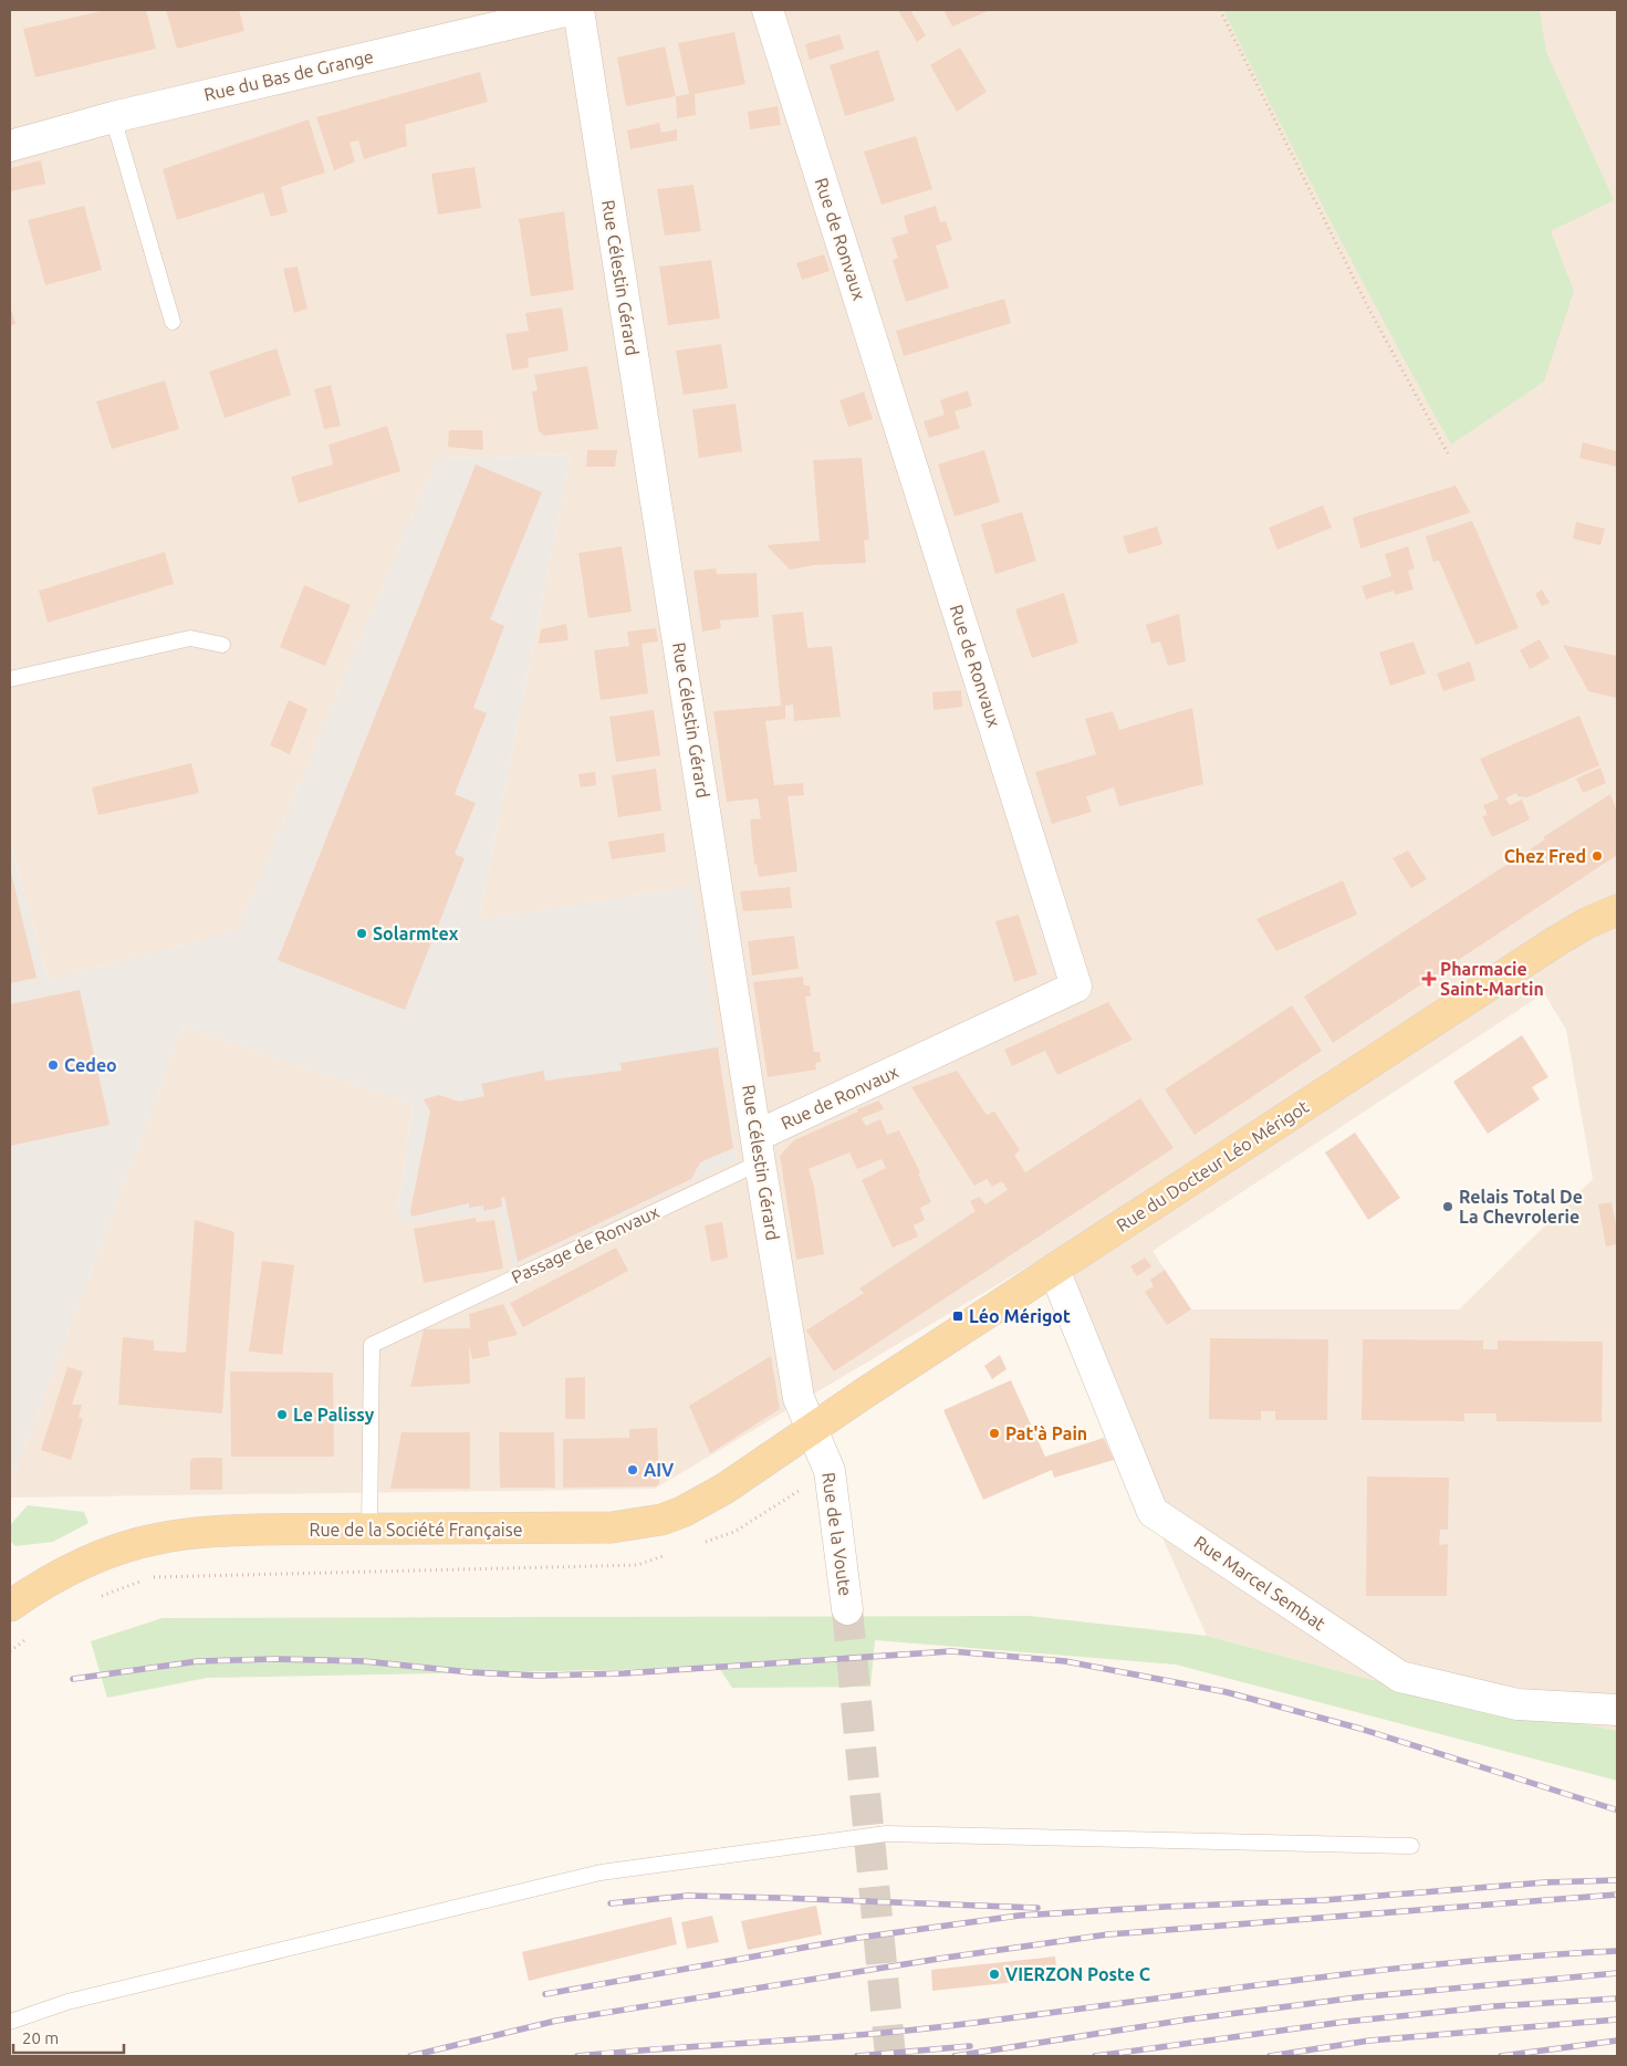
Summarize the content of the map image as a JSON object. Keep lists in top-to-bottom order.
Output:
{
  "streets": {
    "main road": ["Rue du Docteur Léo Mérigot", "Rue de la Société Française"],
    "street": [
      "Rue du Bas de Grange",
      "Rue de Ronvaux",
      "Rue Célestin Gérard",
      "Rue de la Voute",
      "Rue Marcel Sembat"
    ],
    "lane": ["Passage de Ronvaux"]
  },
  "crossings": [
    ["Rue de Ronvaux", "Rue Célestin Gérard"],
    ["Rue de Ronvaux", "Passage de Ronvaux"],
    ["Rue Célestin Gérard", "Rue du Docteur Léo Mérigot"],
    ["Rue Célestin Gérard", "Passage de Ronvaux"],
    ["Rue Célestin Gérard", "Rue de la Société Française"],
    ["Rue Célestin Gérard", "Rue de la Voute"],
    ["Rue du Docteur Léo Mérigot", "Rue de la Société Française"],
    ["Rue du Docteur Léo Mérigot", "Rue de la Voute"],
    ["Rue du Docteur Léo Mérigot", "Rue Marcel Sembat"],
    ["Passage de Ronvaux", "Rue de la Société Française"],
    ["Rue de la Société Française", "Rue de la Voute"]
  ],
  "places": {
    "other": [
      "Chez Fred",
      "Solarmtex",
      "Cedeo",
      "Relais Total De La Chevrolerie",
      "Le Palissy",
      "Pat'à Pain",
      "AIV",
      "VIERZON Poste C"
    ],
    "health": ["Pharmacie Saint-Martin"],
    "transit": ["Léo Mérigot"]
  },
  "scale_bar": "20 m"
}
